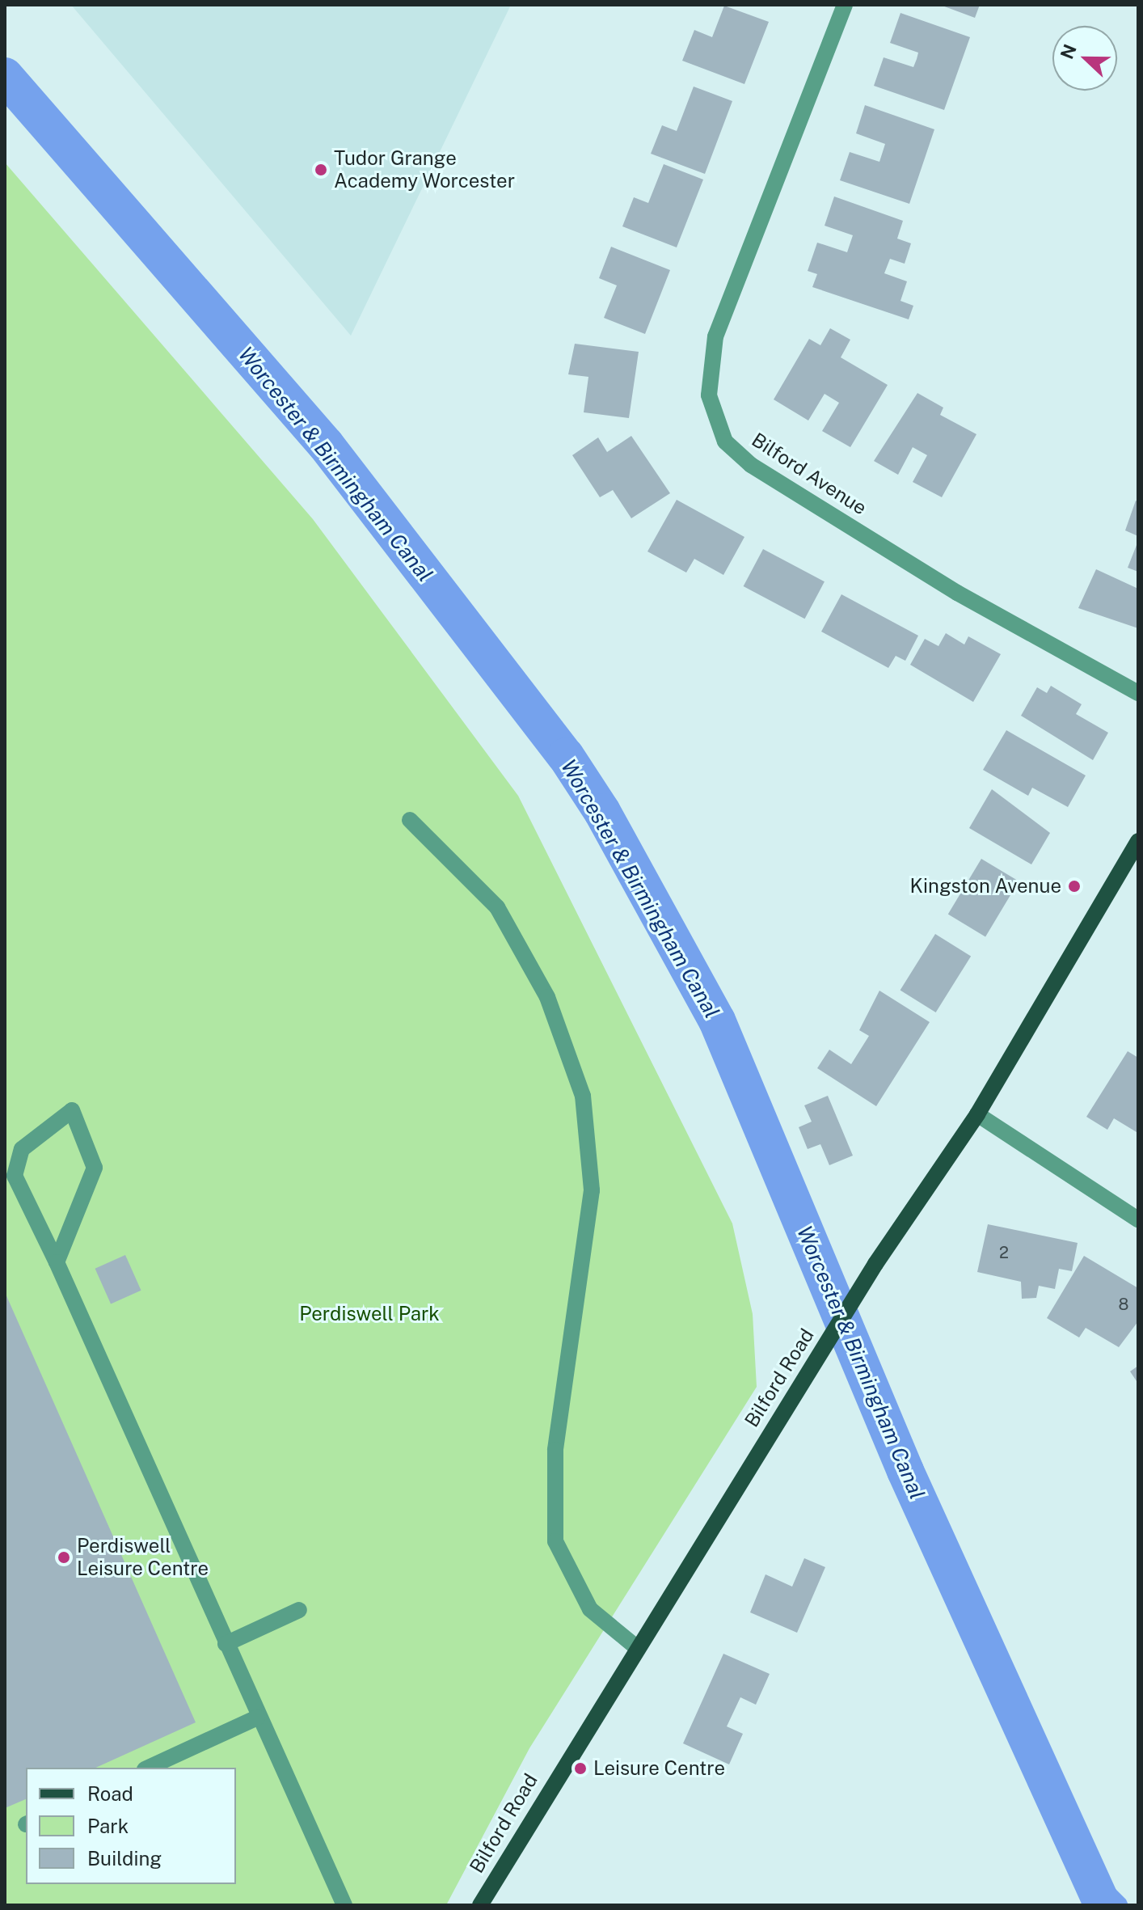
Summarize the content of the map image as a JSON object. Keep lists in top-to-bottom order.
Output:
{
  "streets": {
    "main road": ["Bilford Road"],
    "street": ["Bilford Avenue"]
  },
  "water": ["Worcester & Birmingham Canal"],
  "parks": ["Perdiswell Park"],
  "places": [
    "Tudor Grange Academy Worcester",
    "Kingston Avenue",
    "Perdiswell Leisure Centre",
    "Leisure Centre"
  ],
  "house_numbers": ["2", "8"],
  "legend": ["Road", "Park", "Building"],
  "north": "left"
}
